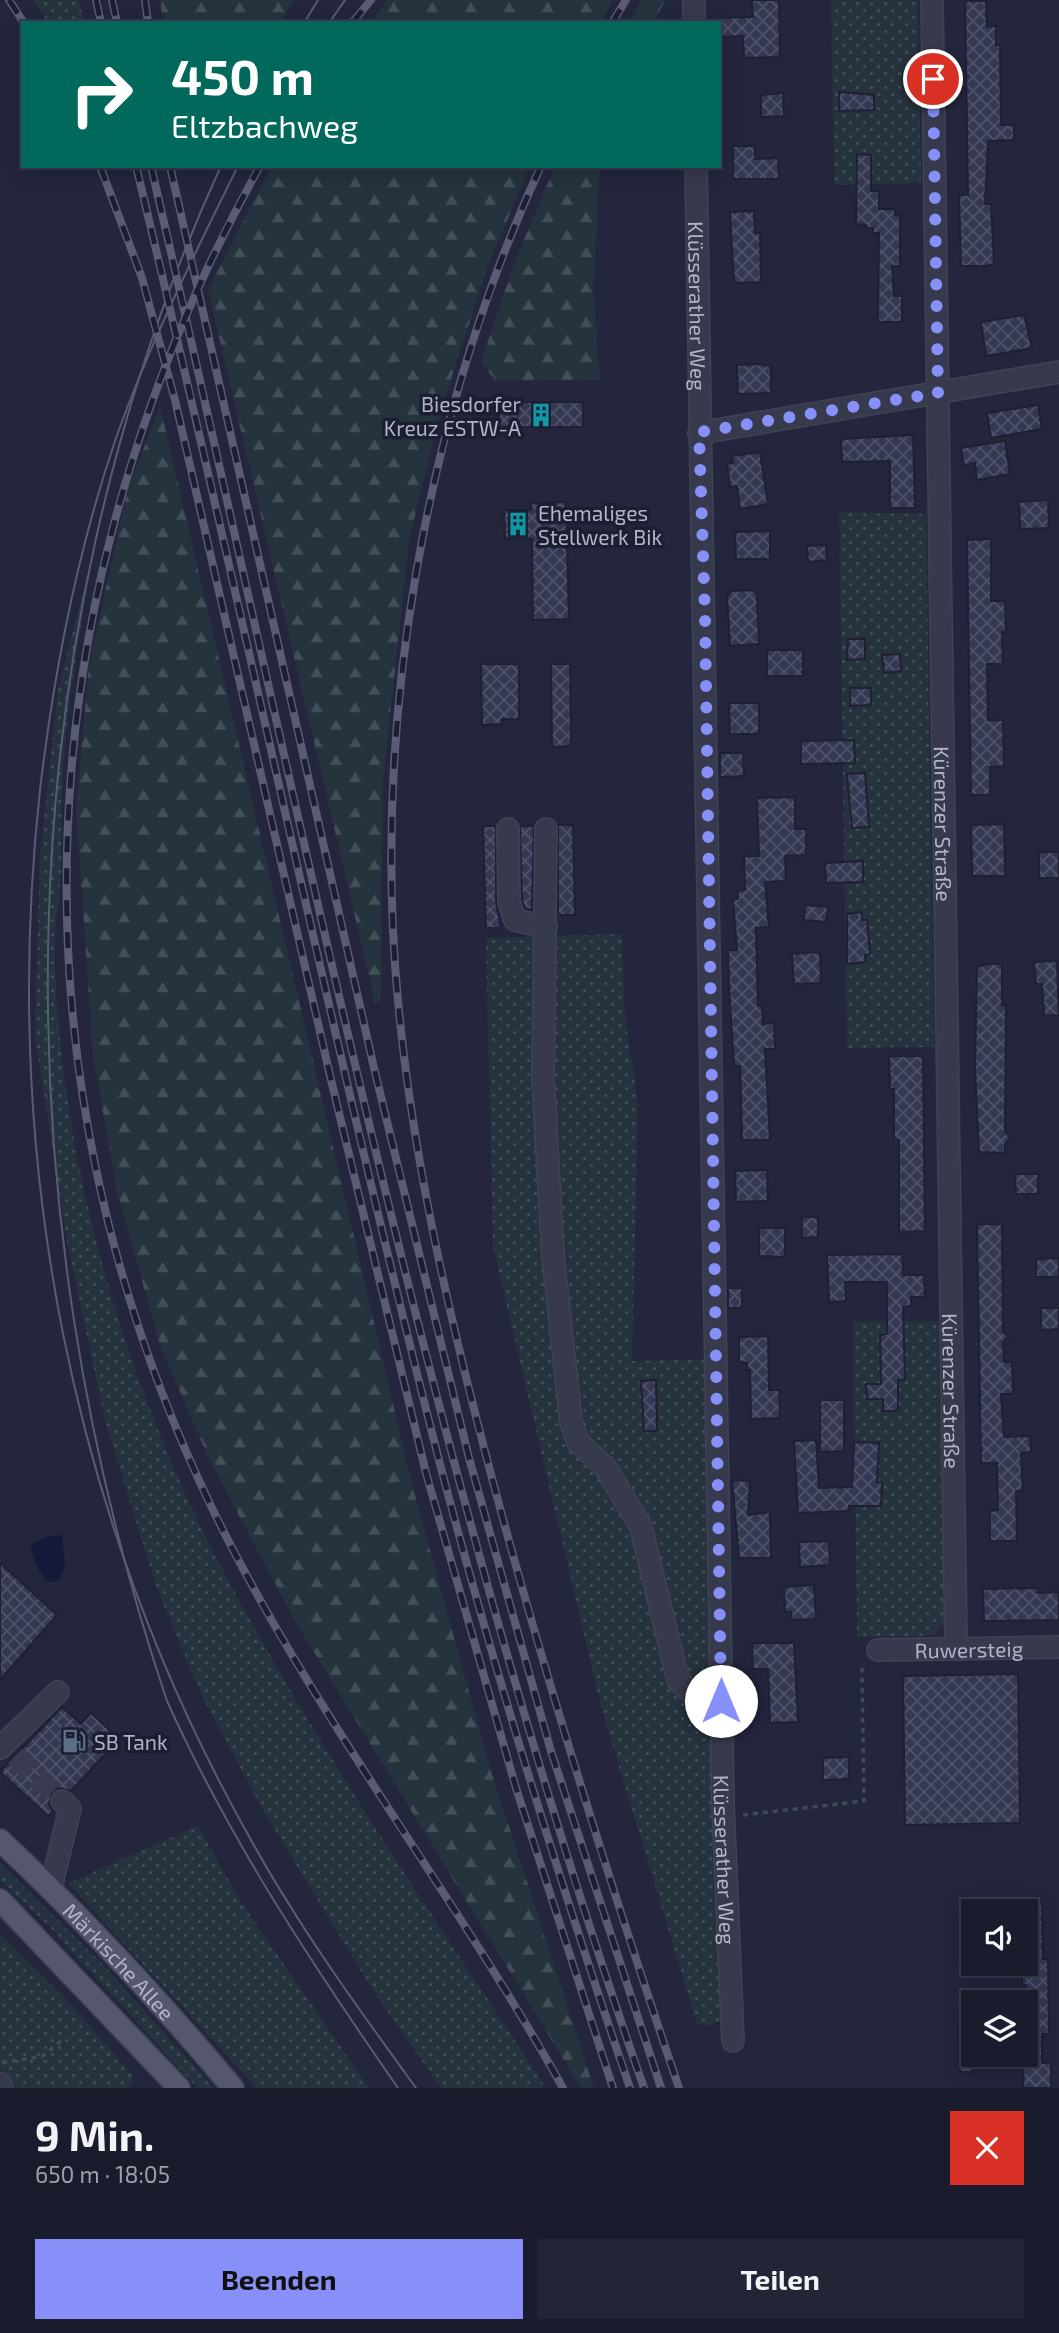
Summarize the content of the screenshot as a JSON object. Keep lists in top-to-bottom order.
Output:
{
  "streets": {
    "main road": ["Märkische Allee"],
    "street": ["Klüsserather Weg", "Kürenzer Straße", "Ruwersteig"]
  },
  "crossings": [
    ["Kürenzer Straße", "Ruwersteig"]
  ],
  "places": {
    "building": ["Biesdorfer Kreuz ESTW-A", "Ehemaliges Stellwerk Bik"],
    "fuel station": ["SB Tank"]
  },
  "page": {
    "turn": ["450 m", "Eltzbachweg"],
    "heading": ["9 Min.", "650 m · 18:05"],
    "buttons": ["Beenden", "Teilen"]
  }
}
